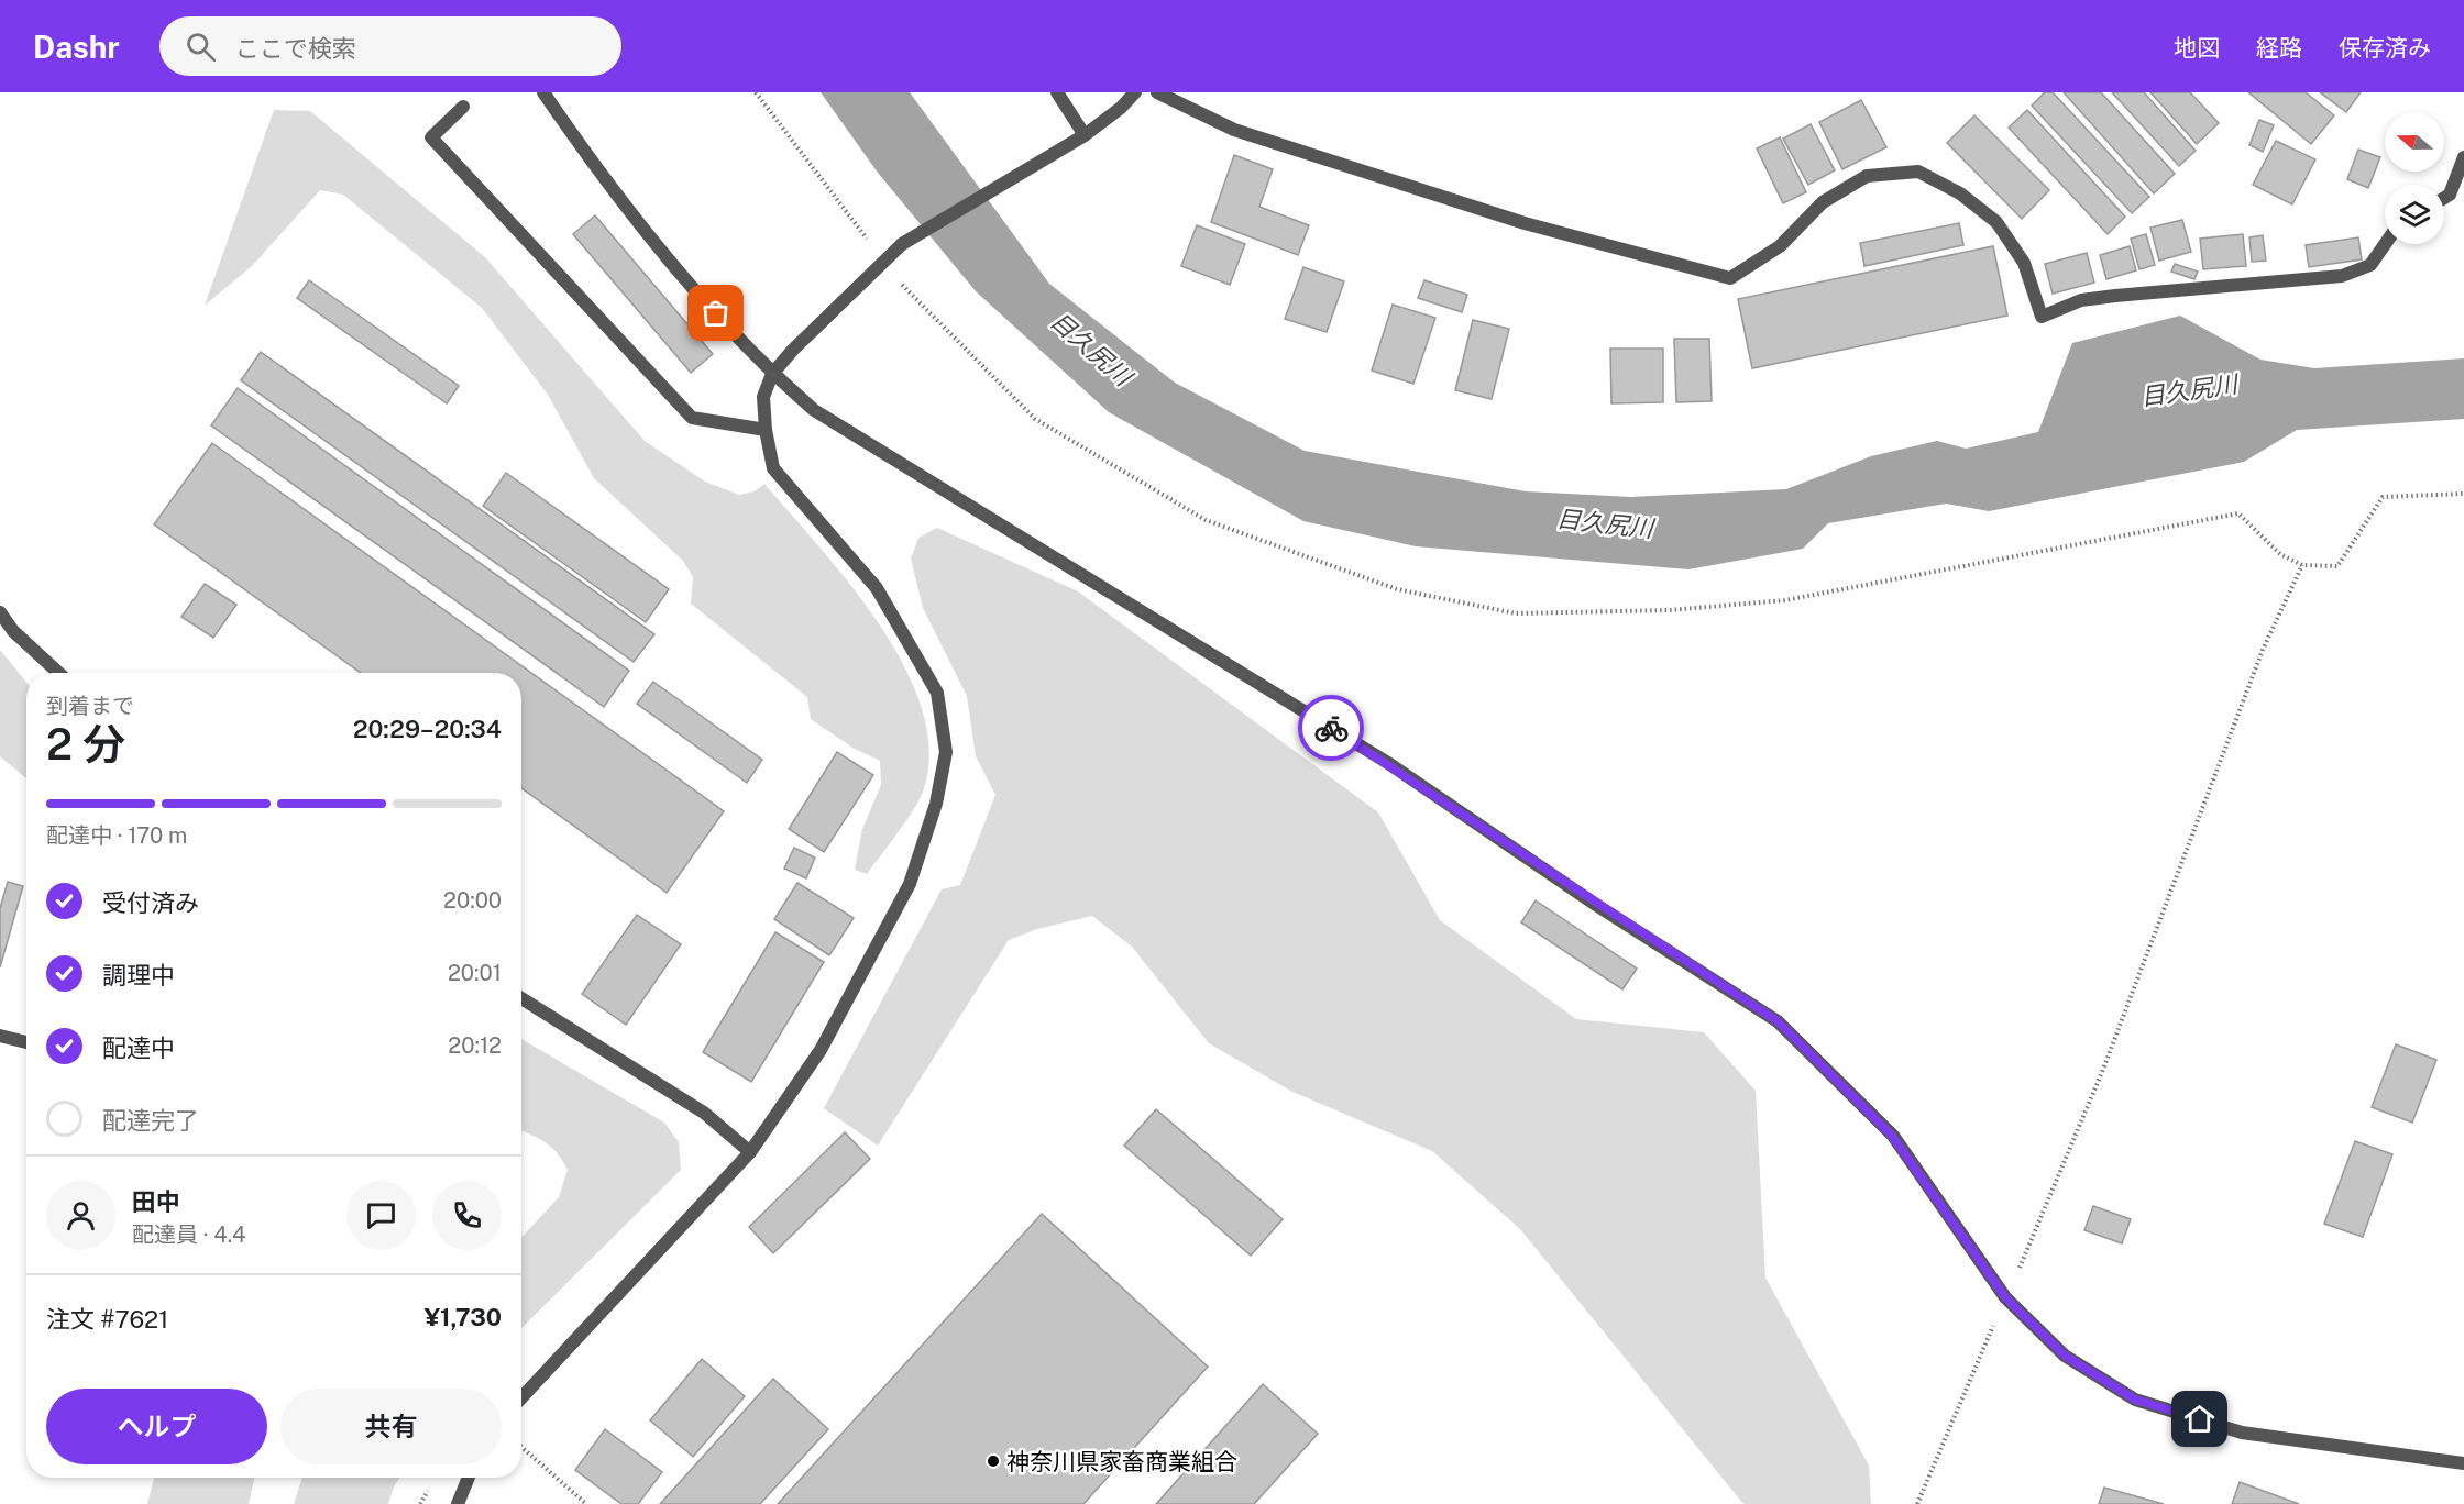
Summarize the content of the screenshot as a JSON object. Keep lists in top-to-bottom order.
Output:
{
  "water": ["目久尻川"],
  "places": ["神奈川県家畜商業組合"],
  "north": "left",
  "page": {
    "header": "Dashr",
    "search": "ここで検索",
    "nav": ["地図", "経路", "保存済み"],
    "heading": ["2 分", "到着まで", "20:29–20:34"],
    "panel": [
      "田中",
      "配達員 · 4.4",
      "注文 #7621",
      "¥1,730"
    ],
    "bar": "配達中 · 170 m",
    "list": [
      ["受付済み", "20:00"],
      ["調理中", "20:01"],
      ["配達中", "20:12"],
      "配達完了"
    ],
    "buttons": ["ヘルプ", "共有"]
  }
}
